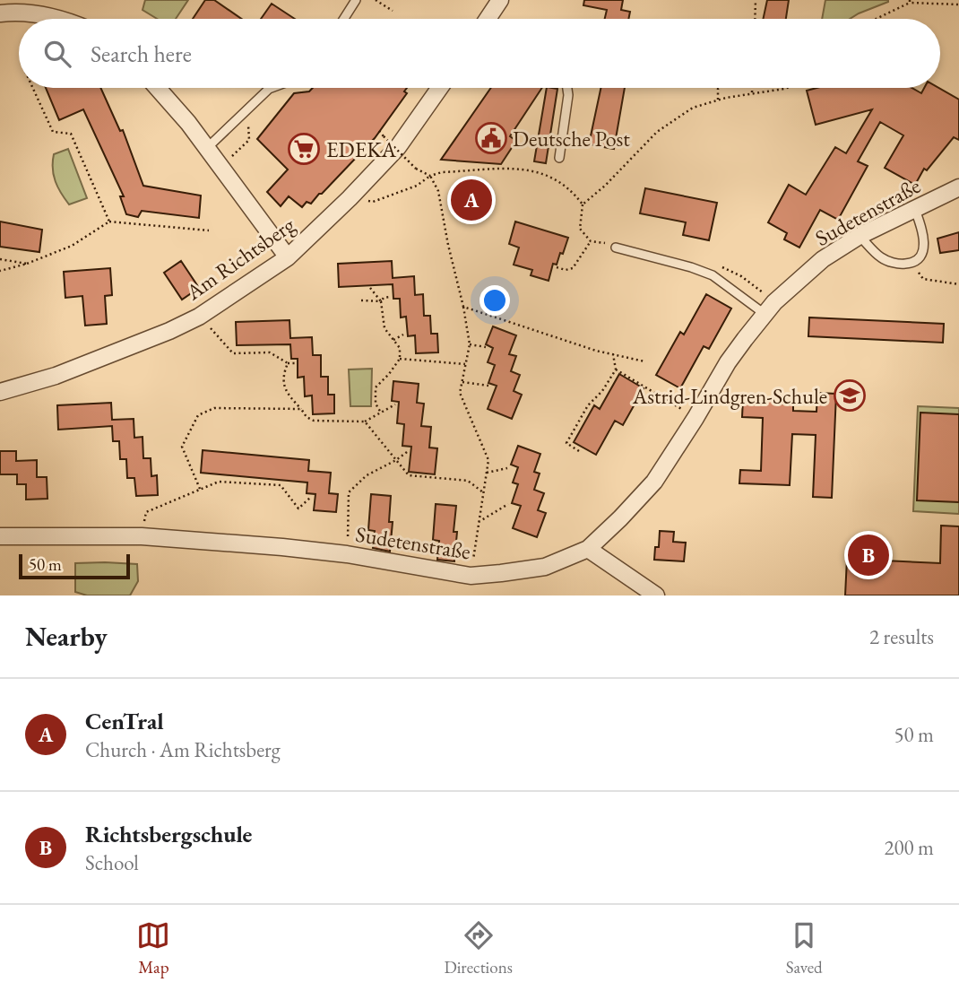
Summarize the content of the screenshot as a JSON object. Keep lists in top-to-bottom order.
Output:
{
  "streets": {
    "street": ["Sudetenstraße", "Am Richtsberg"]
  },
  "places": {
    "public building": ["Deutsche Post"],
    "supermarket": ["EDEKA"],
    "school or university": ["Astrid-Lindgren-Schule"]
  },
  "scale_bar": "50 m",
  "page": {
    "search": "Search here",
    "pins": ["A", "B"],
    "scale": "50 m",
    "heading": ["Nearby", "2 results"],
    "list": [
      {
        "mark": "A",
        "name": "CenTral",
        "note": "Church · Am Richtsberg",
        "value": "50 m"
      },
      {
        "mark": "B",
        "name": "Richtsbergschule",
        "note": "School",
        "value": "200 m"
      }
    ],
    "nav": ["Map", "Directions", "Saved"]
  }
}
